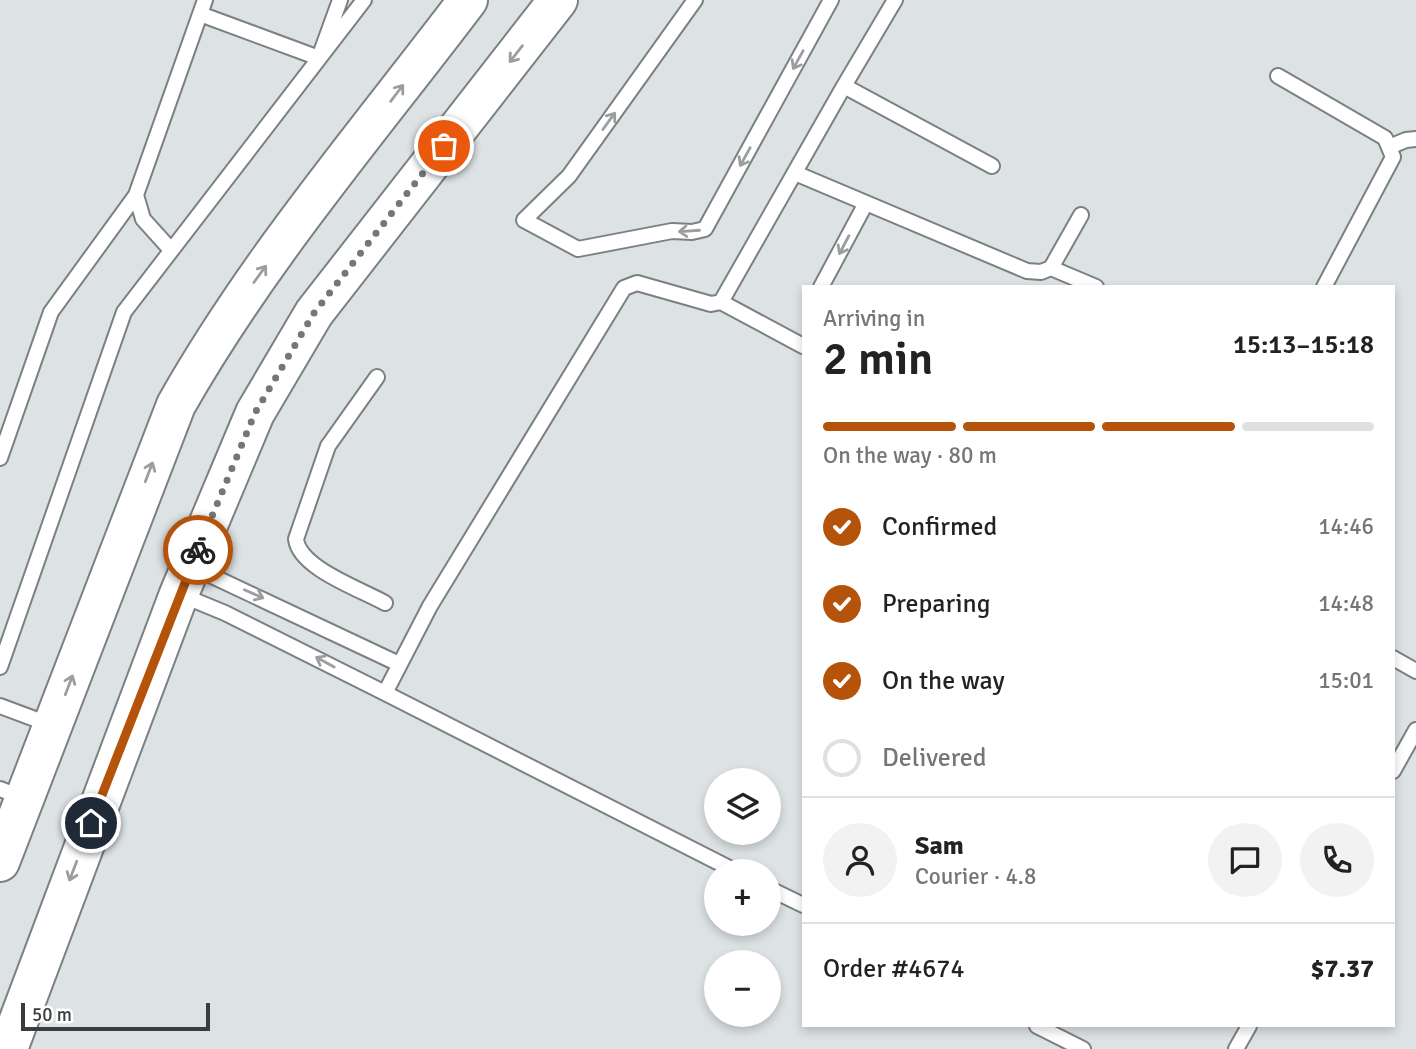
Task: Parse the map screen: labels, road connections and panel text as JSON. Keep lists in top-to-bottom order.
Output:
{
  "scale_bar": "50 m",
  "page": {
    "heading": ["2 min", "Arriving in", "15:13–15:18"],
    "panel": [
      "Sam",
      "Courier · 4.8",
      "Order #4674",
      "$7.37"
    ],
    "bar": "On the way · 80 m",
    "list": [
      ["Confirmed", "14:46"],
      ["Preparing", "14:48"],
      ["On the way", "15:01"],
      "Delivered"
    ],
    "map_buttons": ["+", "−"],
    "scale": "50 m"
  }
}
